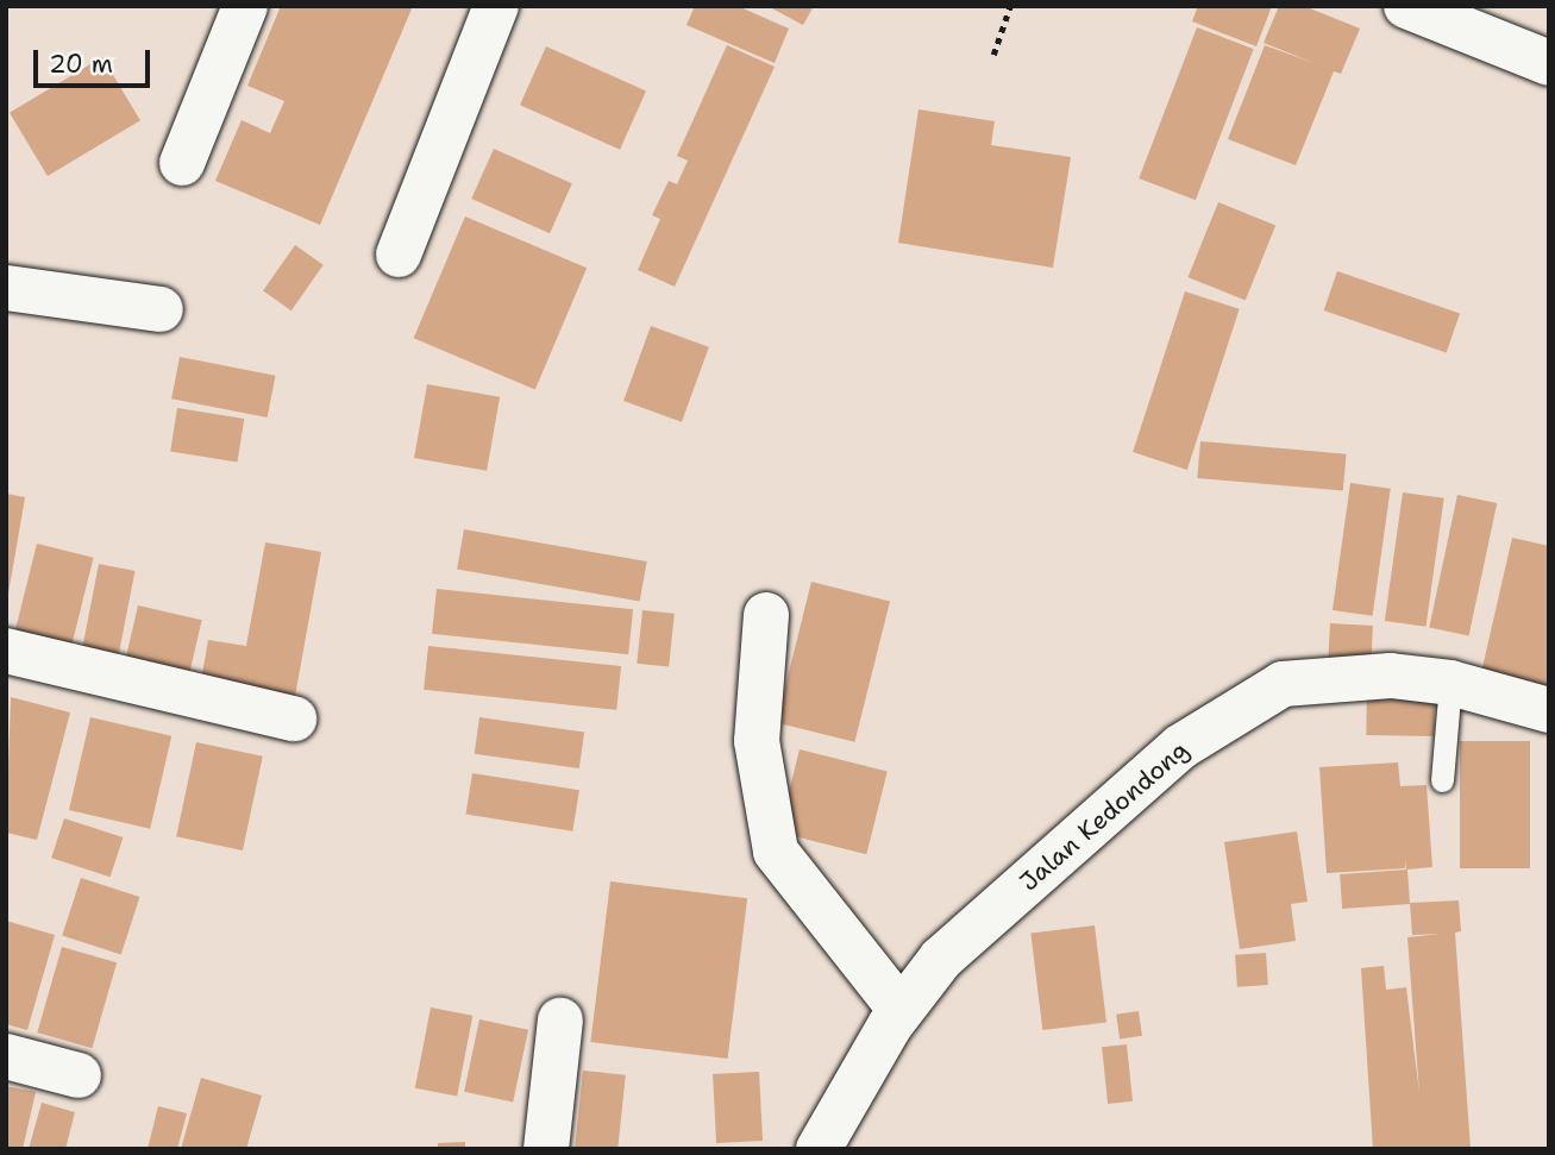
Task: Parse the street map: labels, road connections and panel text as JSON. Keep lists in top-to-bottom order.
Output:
{
  "streets": {
    "street": ["Jalan Kedondong"]
  },
  "scale_bar": "20 m"
}
